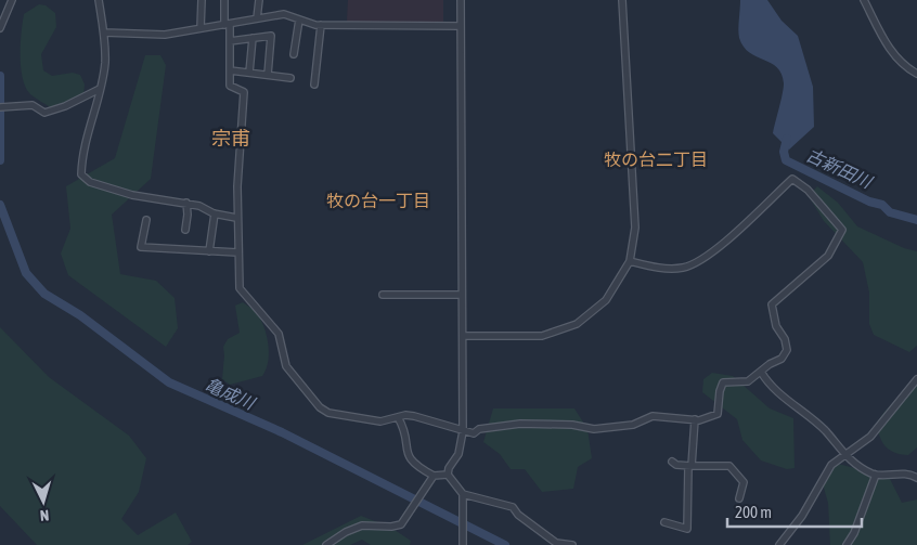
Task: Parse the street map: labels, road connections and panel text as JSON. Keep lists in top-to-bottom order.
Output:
{
  "districts": ["宗甫", "牧の台二丁目", "牧の台一丁目"],
  "water": ["古新田川", "亀成川"],
  "scale_bar": "200 m",
  "north": "bottom"
}
